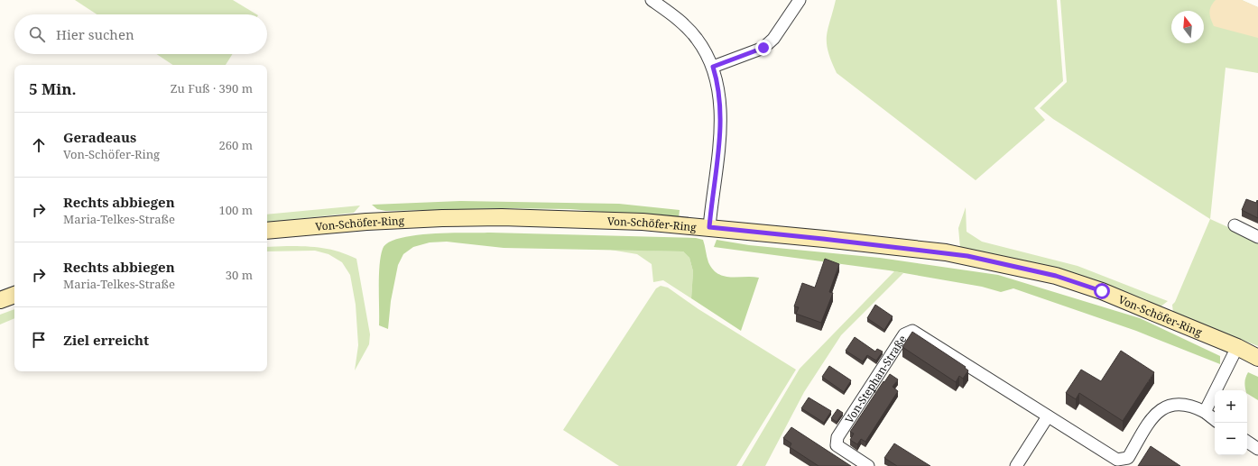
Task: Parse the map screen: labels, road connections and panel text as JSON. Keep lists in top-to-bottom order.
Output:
{
  "streets": {
    "main road": ["Von-Schöfer-Ring"],
    "street": ["Von-Stephan-Straße"]
  },
  "north": "top",
  "page": {
    "search": "Hier suchen",
    "heading": ["5 Min.", "Zu Fuß · 390 m"],
    "list": [
      ["Geradeaus", "Von-Schöfer-Ring", "260 m"],
      ["Rechts abbiegen", "Maria-Telkes-Straße", "100 m"],
      ["Rechts abbiegen", "Maria-Telkes-Straße", "30 m"],
      "Ziel erreicht"
    ],
    "map_buttons": ["+", "−"]
  }
}
